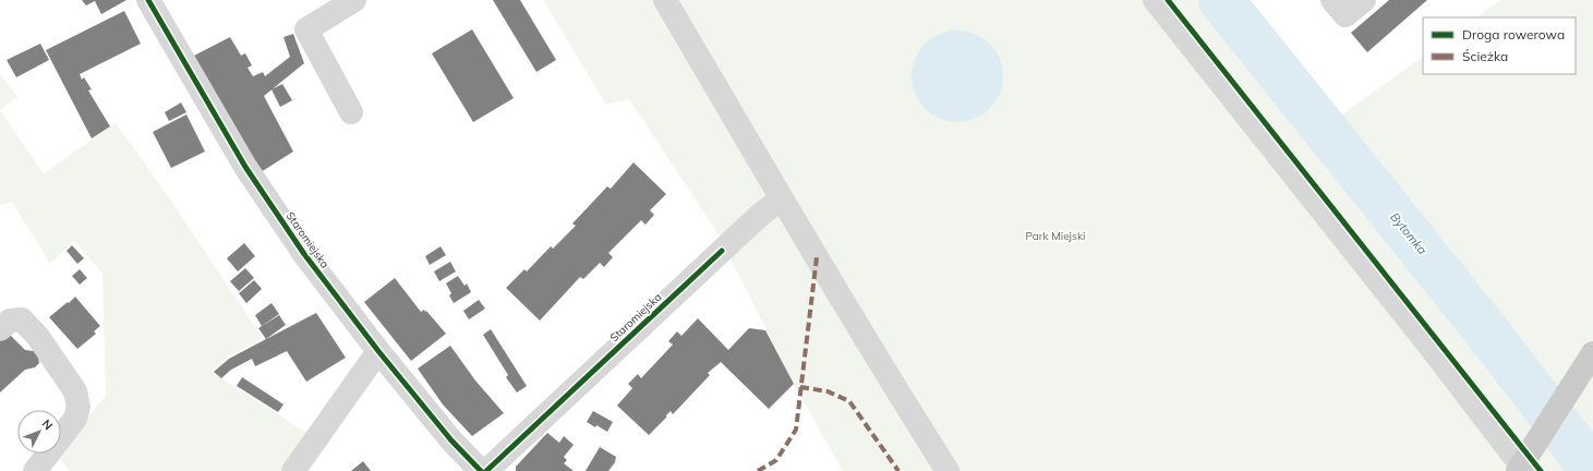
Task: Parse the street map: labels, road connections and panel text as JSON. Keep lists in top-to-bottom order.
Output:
{
  "streets": {
    "street": ["Staromiejska"]
  },
  "water": ["Bytomka"],
  "parks": ["Park Miejski"],
  "legend": ["Droga rowerowa", "Ścieżka"],
  "north": "top right"
}
